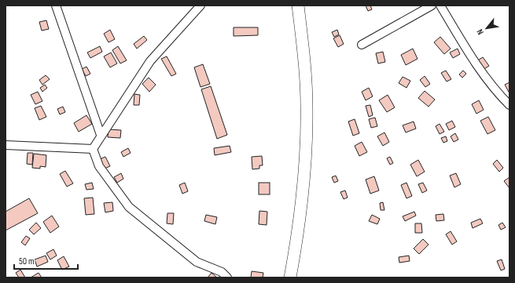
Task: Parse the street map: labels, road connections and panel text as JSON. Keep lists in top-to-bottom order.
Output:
{
  "scale_bar": "50 m",
  "north": "bottom left"
}
